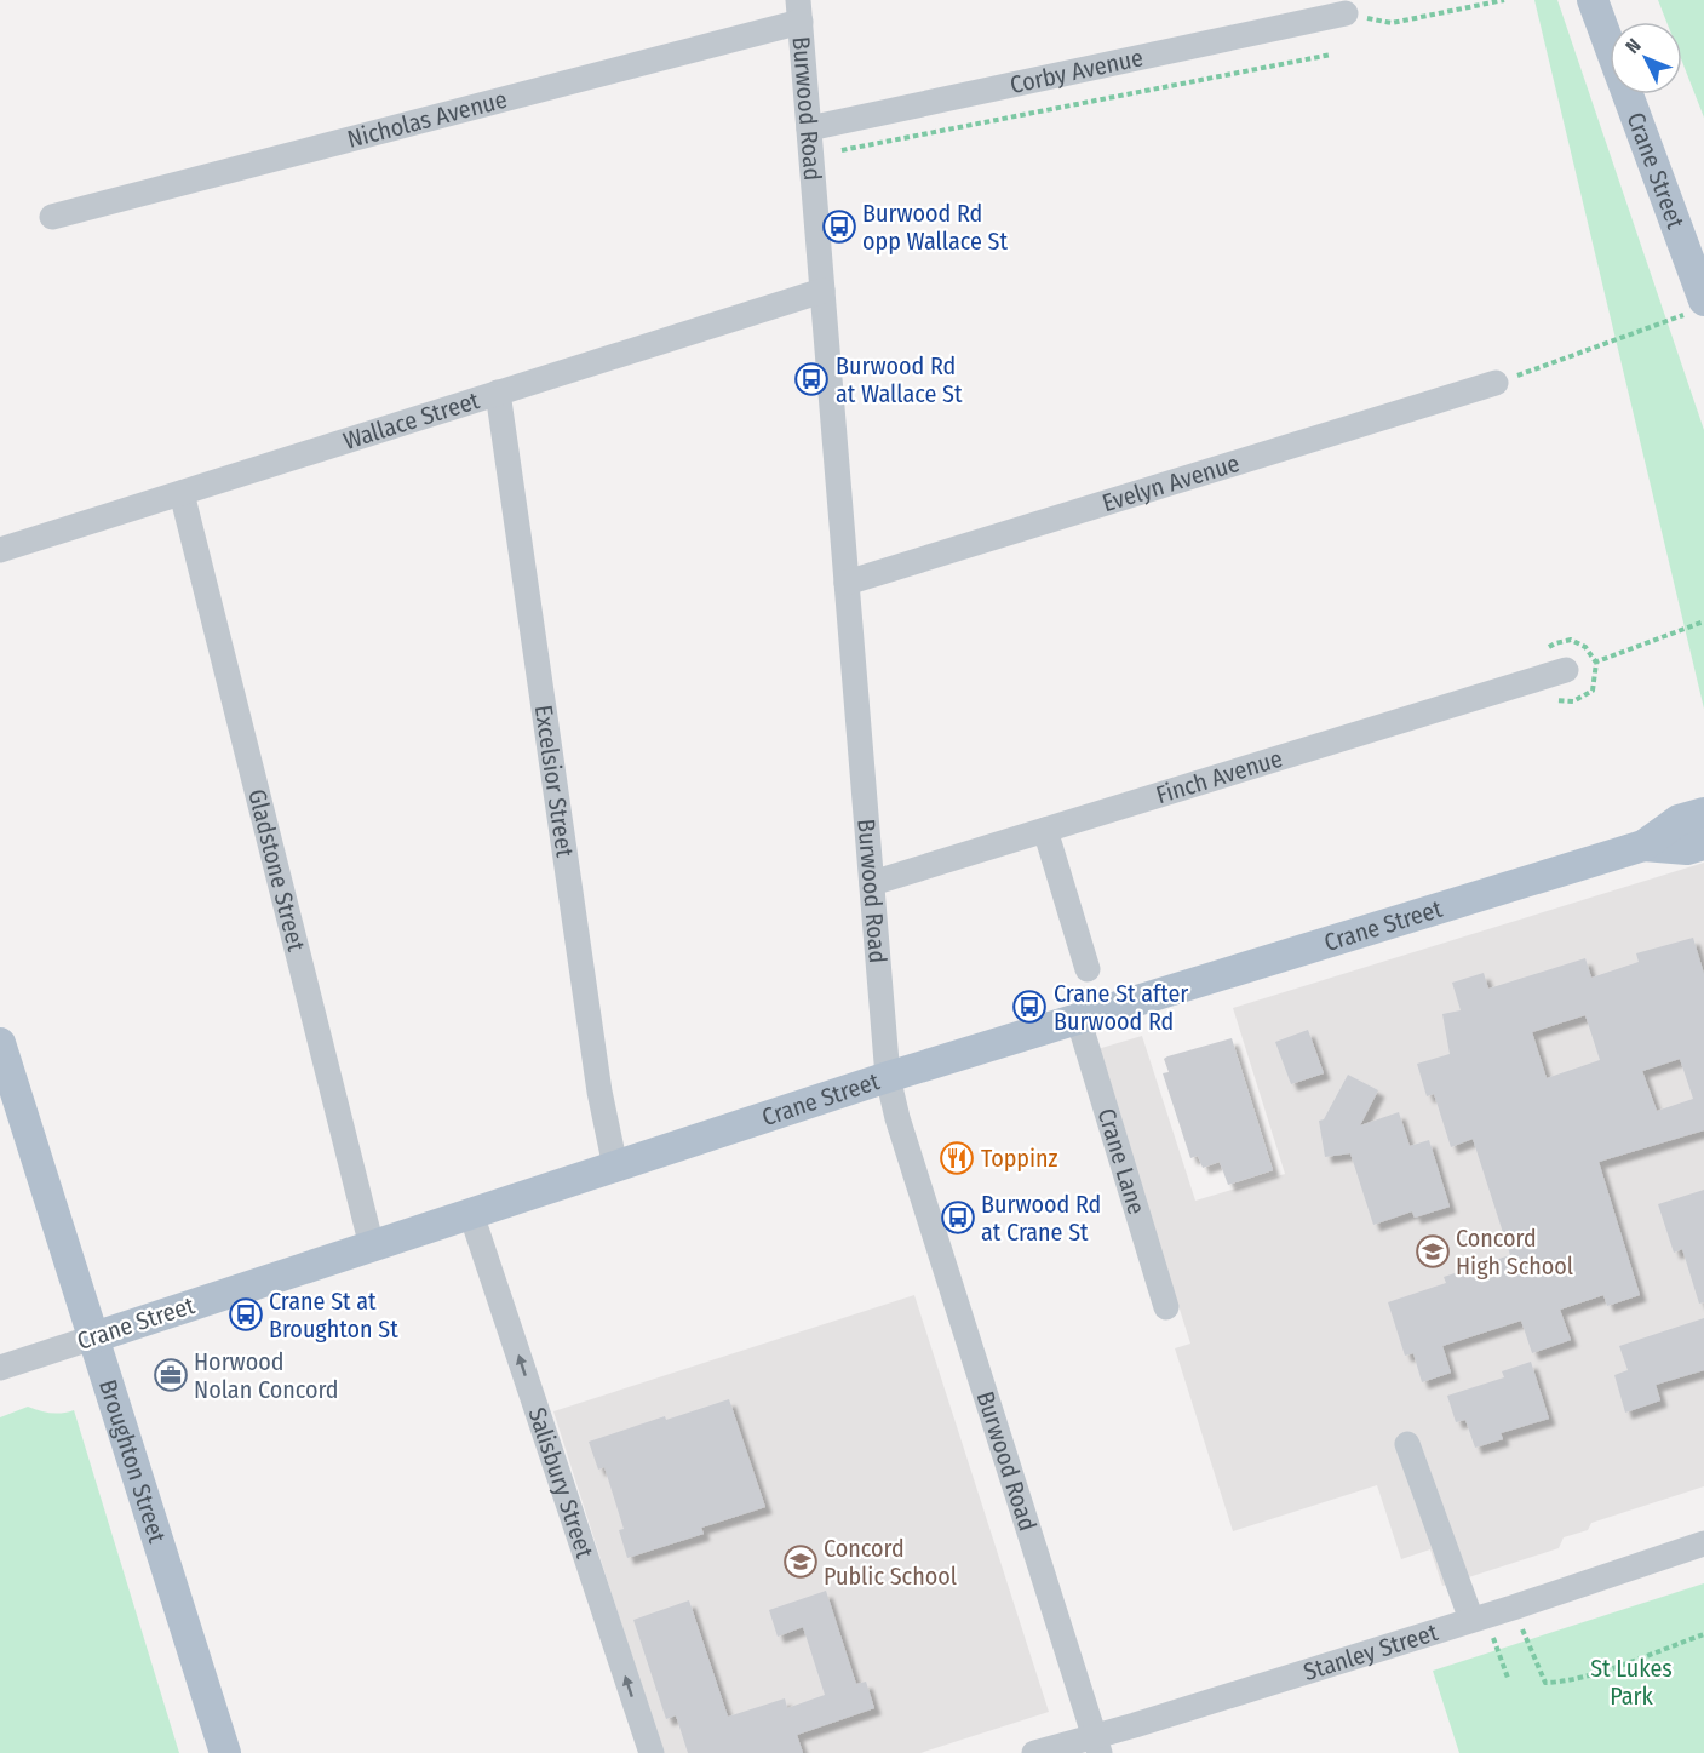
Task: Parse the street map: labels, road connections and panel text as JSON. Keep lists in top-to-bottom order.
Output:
{
  "streets": {
    "main road": ["Crane Street", "Broughton Street"],
    "street": [
      "Corby Avenue",
      "Burwood Road",
      "Nicholas Avenue",
      "Wallace Street",
      "Evelyn Avenue",
      "Finch Avenue",
      "Excelsior Street",
      "Gladstone Street",
      "Crane Lane",
      "Salisbury Street",
      "Stanley Street"
    ]
  },
  "crossings": [
    ["Corby Avenue", "Burwood Road"],
    ["Burwood Road", "Nicholas Avenue"],
    ["Burwood Road", "Crane Street"],
    ["Burwood Road", "Wallace Street"],
    ["Burwood Road", "Evelyn Avenue"],
    ["Burwood Road", "Finch Avenue"],
    ["Burwood Road", "Stanley Street"],
    ["Crane Street", "Excelsior Street"],
    ["Crane Street", "Gladstone Street"],
    ["Crane Street", "Crane Lane"],
    ["Crane Street", "Broughton Street"],
    ["Crane Street", "Salisbury Street"],
    ["Wallace Street", "Excelsior Street"],
    ["Wallace Street", "Gladstone Street"]
  ],
  "one_way": ["Salisbury Street"],
  "parks": ["St Lukes Park"],
  "places": {
    "bus stop": [
      "Burwood Rd opp Wallace St",
      "Burwood Rd at Wallace St",
      "Crane St after Burwood Rd",
      "Burwood Rd at Crane St",
      "Crane St at Broughton St"
    ],
    "restaurant": ["Toppinz"],
    "school or university": ["Concord High School", "Concord Public School"],
    "office": ["Horwood Nolan Concord"]
  },
  "north": "top left"
}
